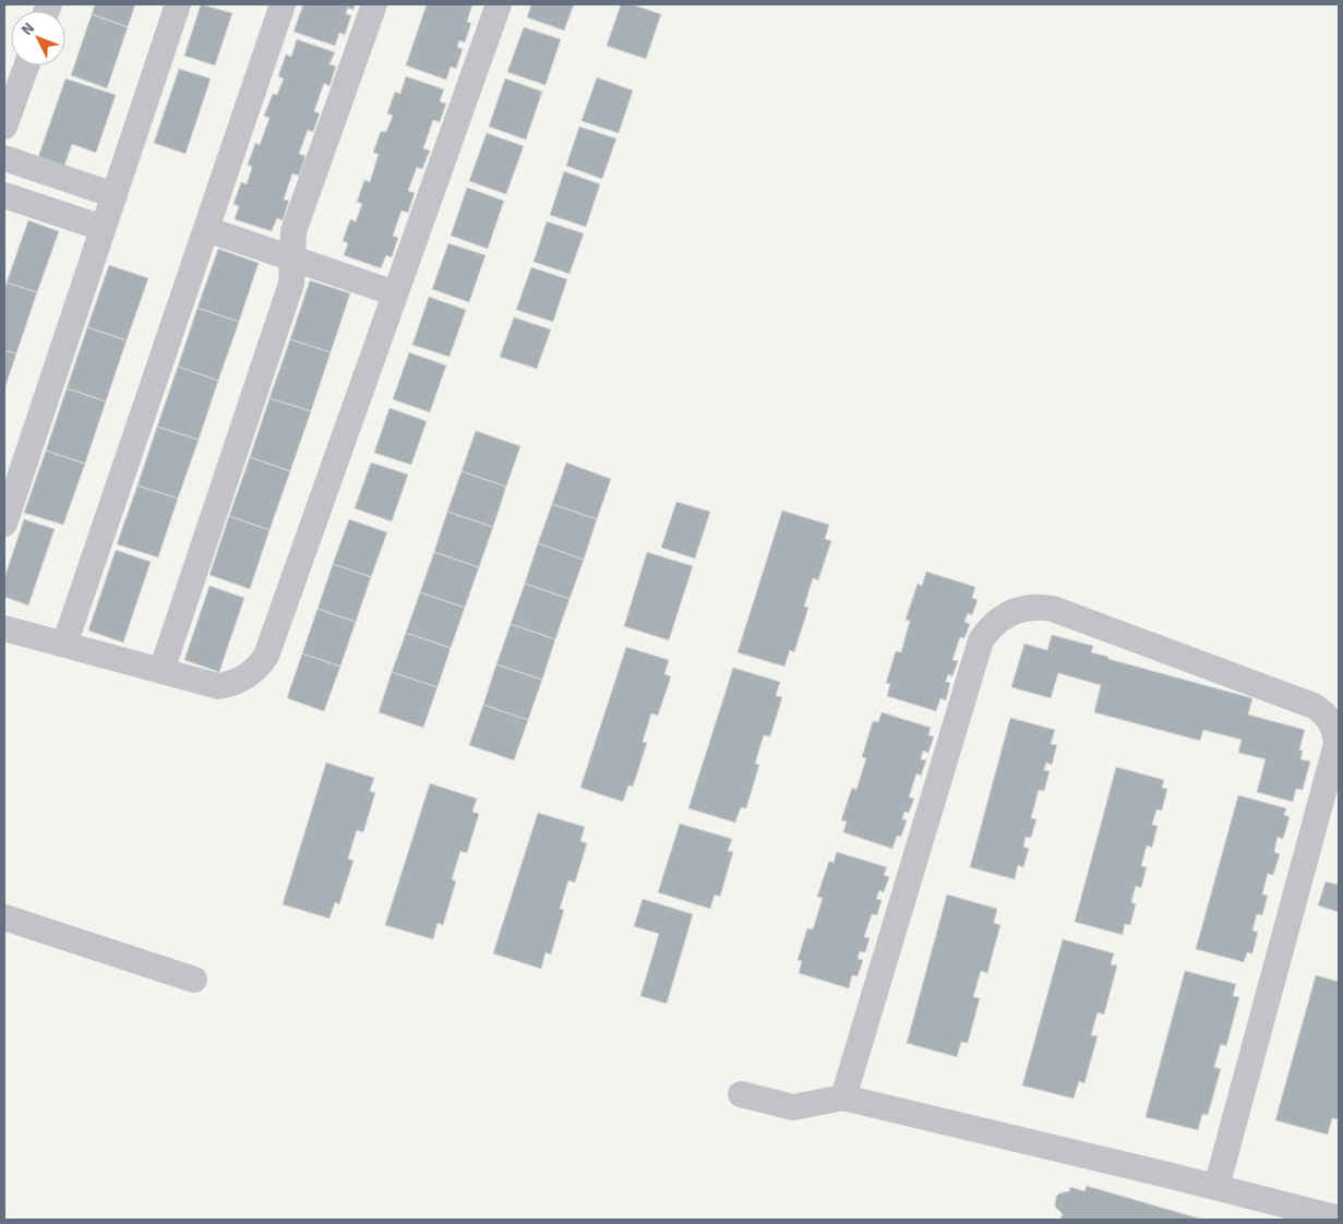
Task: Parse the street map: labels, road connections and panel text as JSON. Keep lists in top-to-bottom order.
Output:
{
  "north": "top left"
}
